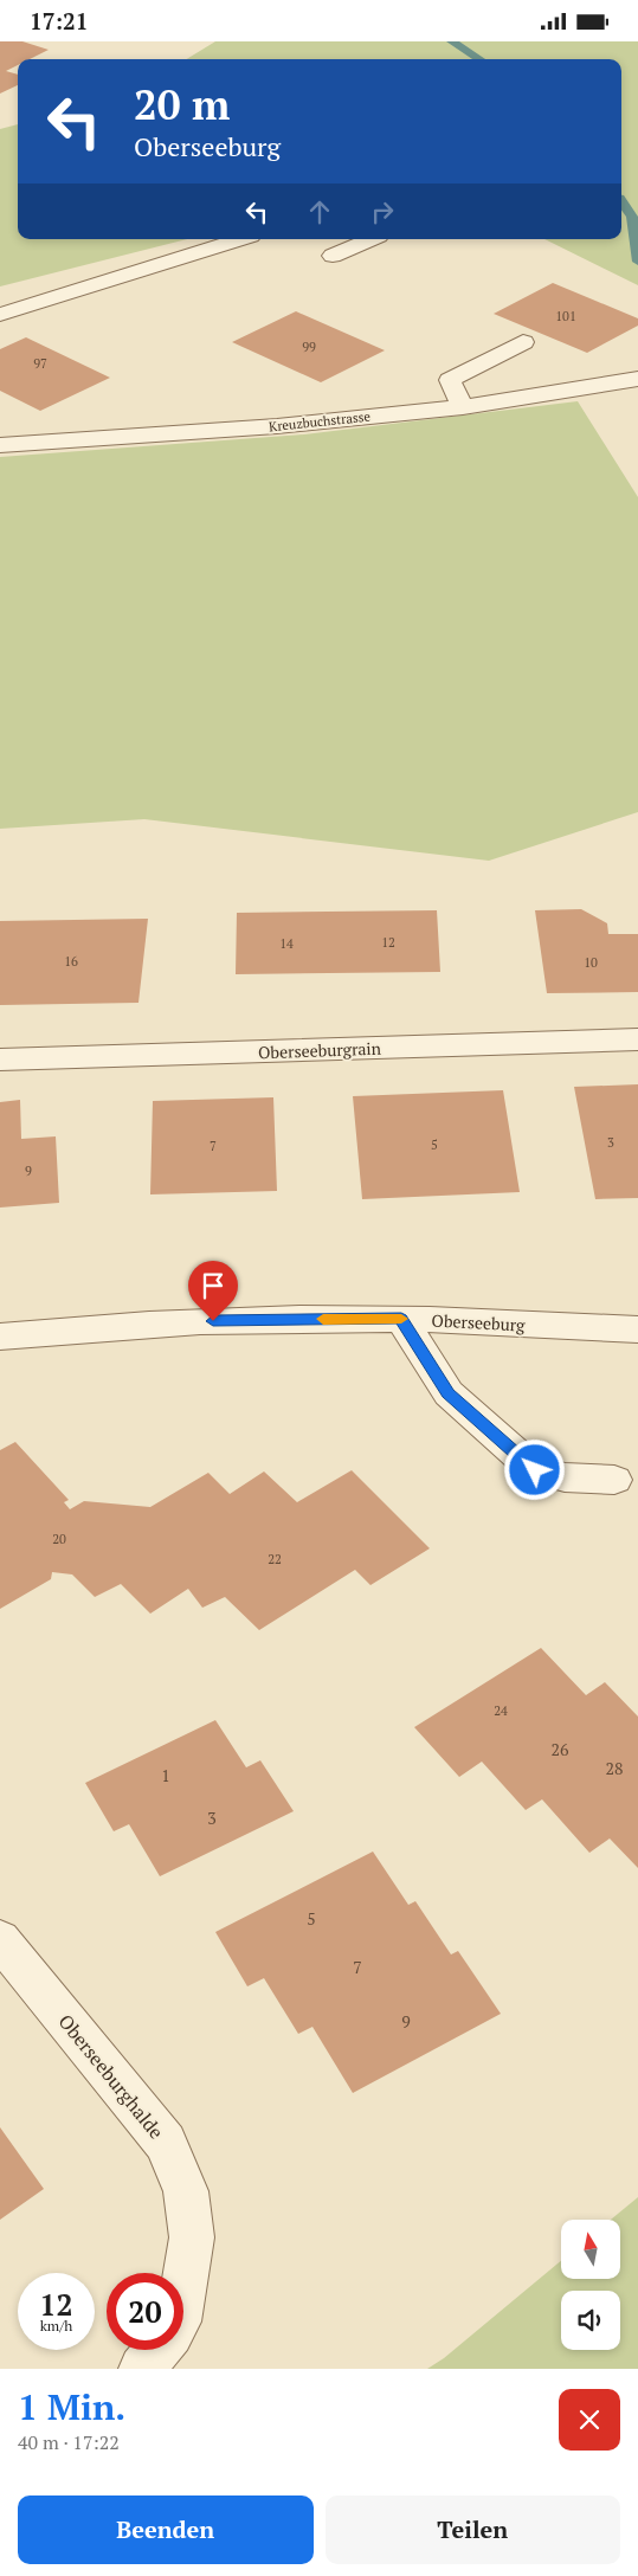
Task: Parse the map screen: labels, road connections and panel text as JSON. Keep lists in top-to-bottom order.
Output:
{
  "streets": {
    "street": [
      "Kreuzbuchstrasse",
      "Oberseeburgrain",
      "Oberseeburg",
      "Oberseeburghalde"
    ]
  },
  "house_numbers": [
    "101",
    "99",
    "97",
    "12",
    "14",
    "16",
    "10",
    "3",
    "5",
    "7",
    "9",
    "20",
    "22",
    "24",
    "26",
    "28",
    "1",
    "3",
    "5",
    "7",
    "9"
  ],
  "north": "top",
  "page": {
    "status": "17:21",
    "turn": ["20 m", "Oberseeburg"],
    "speed": "12 km/h",
    "limit": "20",
    "heading": ["1 Min.", "40 m · 17:22"],
    "buttons": ["Beenden", "Teilen"]
  }
}
